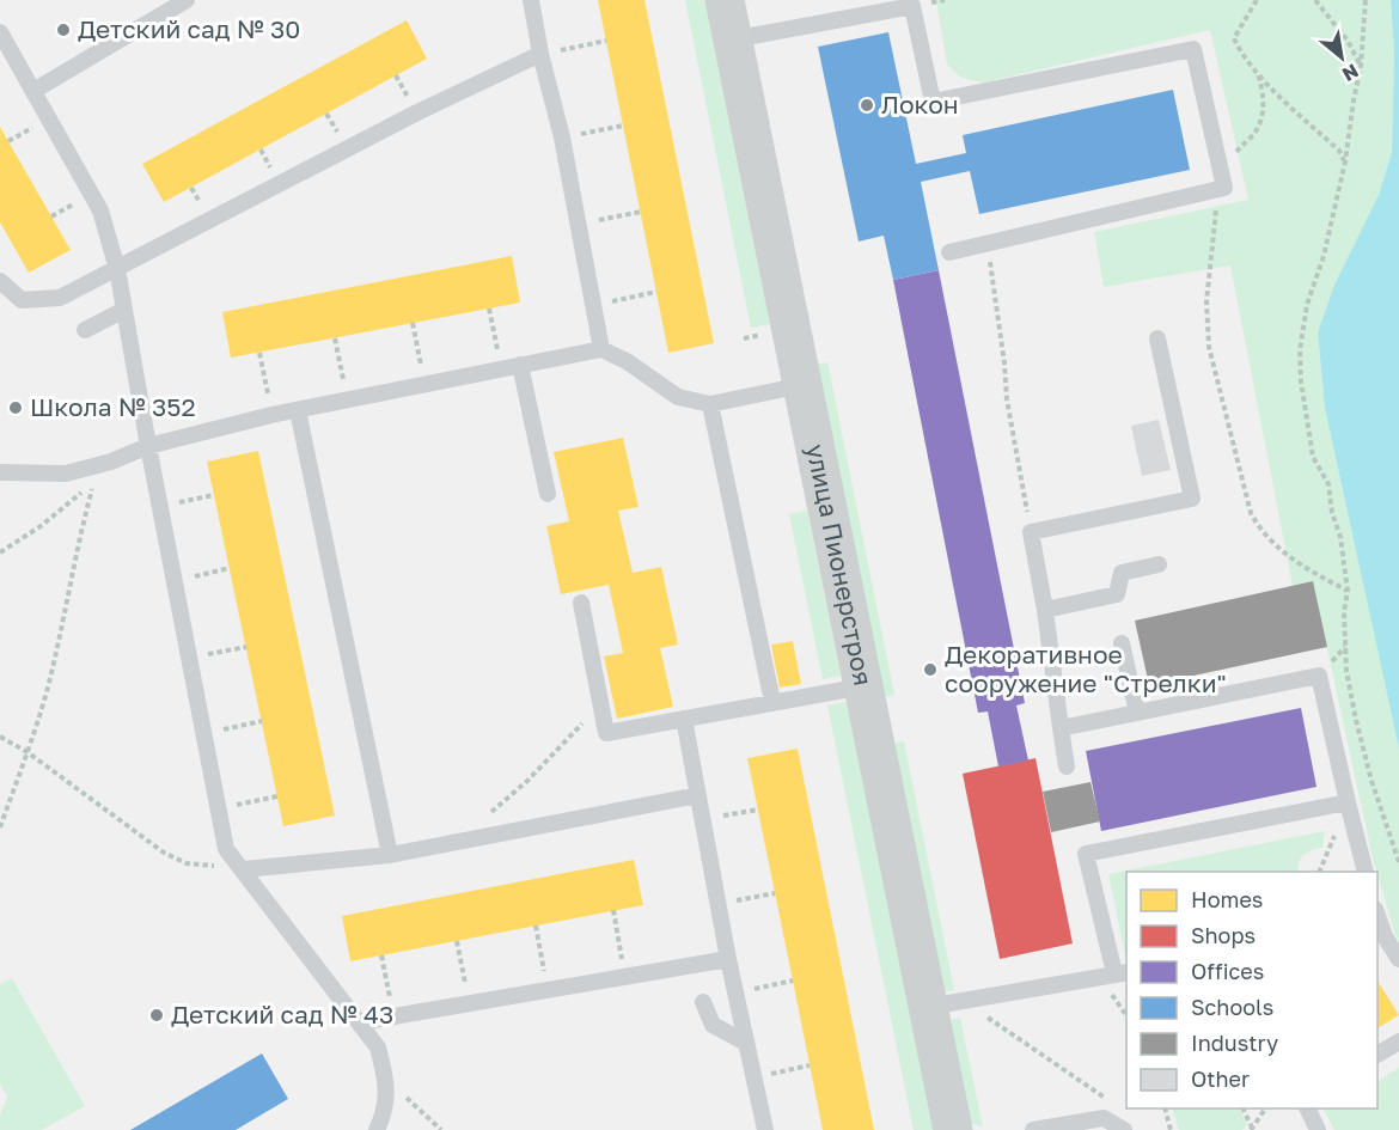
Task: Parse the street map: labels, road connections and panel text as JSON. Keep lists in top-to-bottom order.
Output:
{
  "streets": {
    "street": ["улица Пионерстроя"]
  },
  "places": [
    "Детский сад № 30",
    "Локон",
    "Школа № 352",
    "Декоративное сооружение \"Стрелки\"",
    "Детский сад № 43"
  ],
  "legend": [
    "Homes",
    "Shops",
    "Offices",
    "Schools",
    "Industry",
    "Other"
  ],
  "north": "bottom right"
}
